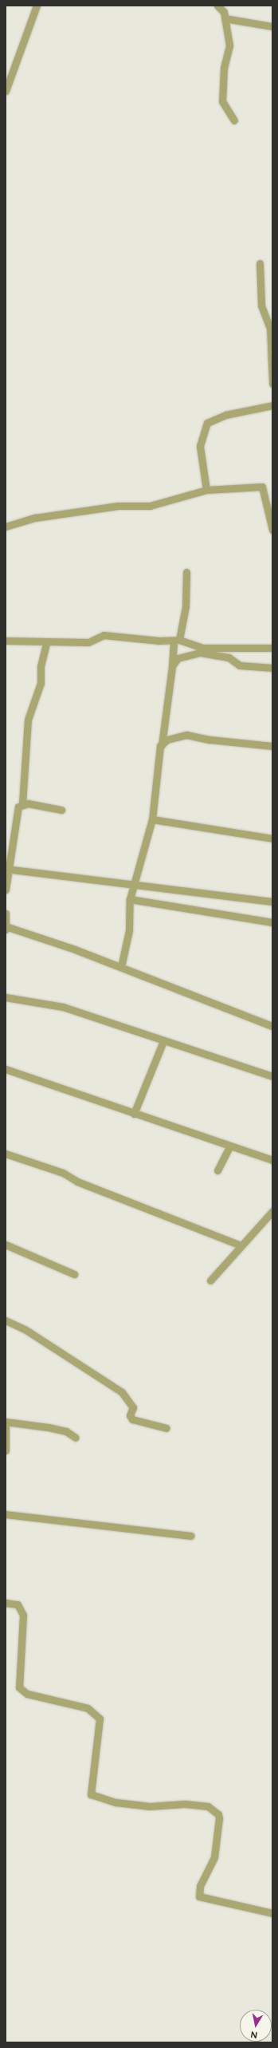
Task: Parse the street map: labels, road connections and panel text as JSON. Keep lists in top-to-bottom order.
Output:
{
  "north": "bottom"
}
